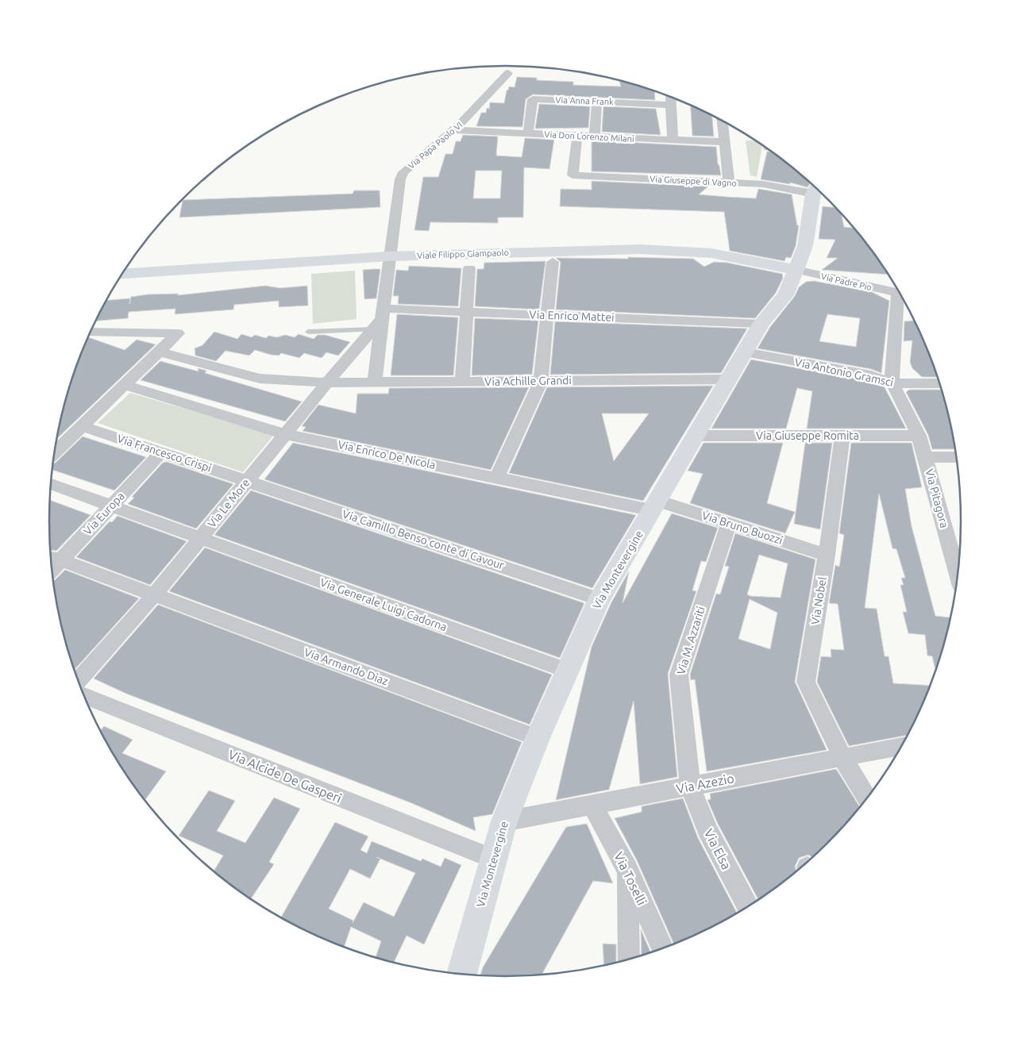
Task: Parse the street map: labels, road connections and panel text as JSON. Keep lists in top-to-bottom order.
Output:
{
  "streets": {
    "street": [
      "Via Anna Frank",
      "Via Don Lorenzo Milani",
      "Via Papa Paolo VI",
      "Via Giuseppe di Vagno",
      "Viale Filippo Giampaolo",
      "Via Padre Pio",
      "Via Enrico Mattei",
      "Via Antonio Gramsci",
      "Via Achille Grandi",
      "Via Giuseppe Romita",
      "Via Francesco Crispi",
      "Via Enrico De Nicola",
      "Via Pitagora",
      "Via Le More",
      "Via Europa",
      "Via Bruno Buozzi",
      "Via Camillo Benso conte di Cavour",
      "Via Montevergine",
      "Via Nobel",
      "Via Generale Luigi Cadorna",
      "Via M. Azzariti",
      "Via Armando Diaz",
      "Via Alcide De Gasperi",
      "Via Azezio",
      "Via Elsa",
      "Via Toselli"
    ]
  },
  "crossings": [
    ["Via Anna Frank", "Via Don Lorenzo Milani"],
    ["Via Don Lorenzo Milani", "Via Papa Paolo VI"],
    ["Via Don Lorenzo Milani", "Via Giuseppe di Vagno"],
    ["Via Papa Paolo VI", "Viale Filippo Giampaolo"],
    ["Via Giuseppe di Vagno", "Via Montevergine"],
    ["Viale Filippo Giampaolo", "Via Padre Pio"],
    ["Viale Filippo Giampaolo", "Via Montevergine"],
    ["Via Padre Pio", "Via Pitagora"],
    ["Via Padre Pio", "Via Montevergine"],
    ["Via Enrico Mattei", "Via Le More"],
    ["Via Enrico Mattei", "Via Montevergine"],
    ["Via Antonio Gramsci", "Via Pitagora"],
    ["Via Antonio Gramsci", "Via Montevergine"],
    ["Via Achille Grandi", "Via Le More"],
    ["Via Achille Grandi", "Via Montevergine"],
    ["Via Giuseppe Romita", "Via Pitagora"],
    ["Via Giuseppe Romita", "Via Montevergine"],
    ["Via Giuseppe Romita", "Via Nobel"],
    ["Via Francesco Crispi", "Via Le More"],
    ["Via Francesco Crispi", "Via Europa"],
    ["Via Francesco Crispi", "Via Camillo Benso conte di Cavour"],
    ["Via Enrico De Nicola", "Via Le More"],
    ["Via Enrico De Nicola", "Via Bruno Buozzi"],
    ["Via Enrico De Nicola", "Via Montevergine"],
    ["Via Le More", "Via Camillo Benso conte di Cavour"],
    ["Via Le More", "Via Generale Luigi Cadorna"],
    ["Via Le More", "Via Armando Diaz"],
    ["Via Europa", "Via Generale Luigi Cadorna"],
    ["Via Europa", "Via Armando Diaz"],
    ["Via Bruno Buozzi", "Via Montevergine"],
    ["Via Bruno Buozzi", "Via Nobel"],
    ["Via Bruno Buozzi", "Via M. Azzariti"],
    ["Via Camillo Benso conte di Cavour", "Via Montevergine"],
    ["Via Montevergine", "Via Generale Luigi Cadorna"],
    ["Via Montevergine", "Via Armando Diaz"],
    ["Via Montevergine", "Via Alcide De Gasperi"],
    ["Via Montevergine", "Via Azezio"],
    ["Via Nobel", "Via Azezio"],
    ["Via M. Azzariti", "Via Azezio"],
    ["Via M. Azzariti", "Via Elsa"],
    ["Via Azezio", "Via Elsa"],
    ["Via Azezio", "Via Toselli"]
  ]
}
